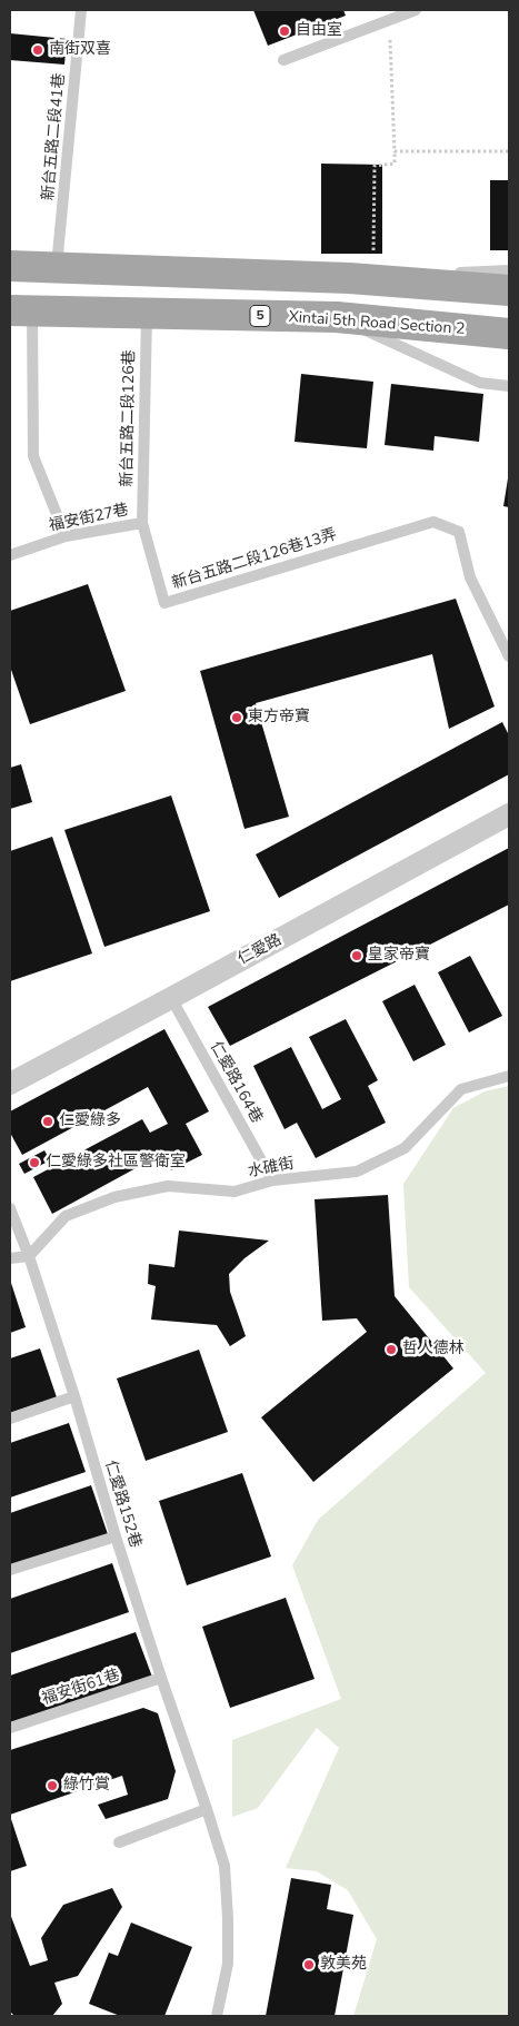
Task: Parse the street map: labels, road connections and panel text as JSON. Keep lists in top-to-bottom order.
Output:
{
  "streets": {
    "main road": ["5", "Xintai 5th Road Section 2"],
    "street": ["仁愛路"],
    "lane": [
      "新台五路二段41巷",
      "新台五路二段126巷",
      "福安街27巷",
      "新台五路二段126巷13弄",
      "仁愛路164巷",
      "水碓街",
      "仁愛路152巷",
      "福安街61巷"
    ]
  },
  "crossings": [
    ["Xintai 5th Road Section 2", "新台五路二段126巷"],
    ["新台五路二段126巷", "福安街27巷"],
    ["新台五路二段126巷", "新台五路二段126巷13弄"],
    ["福安街27巷", "新台五路二段126巷13弄"],
    ["仁愛路", "仁愛路164巷"],
    ["仁愛路164巷", "水碓街"],
    ["水碓街", "仁愛路152巷"],
    ["仁愛路152巷", "福安街61巷"]
  ],
  "places": [
    "自由室",
    "南街双喜",
    "東方帝寶",
    "皇家帝寶",
    "仁愛綠多",
    "仁愛綠多社區警衛室",
    "哲人德林",
    "綠竹賞",
    "敦美苑"
  ]
}
